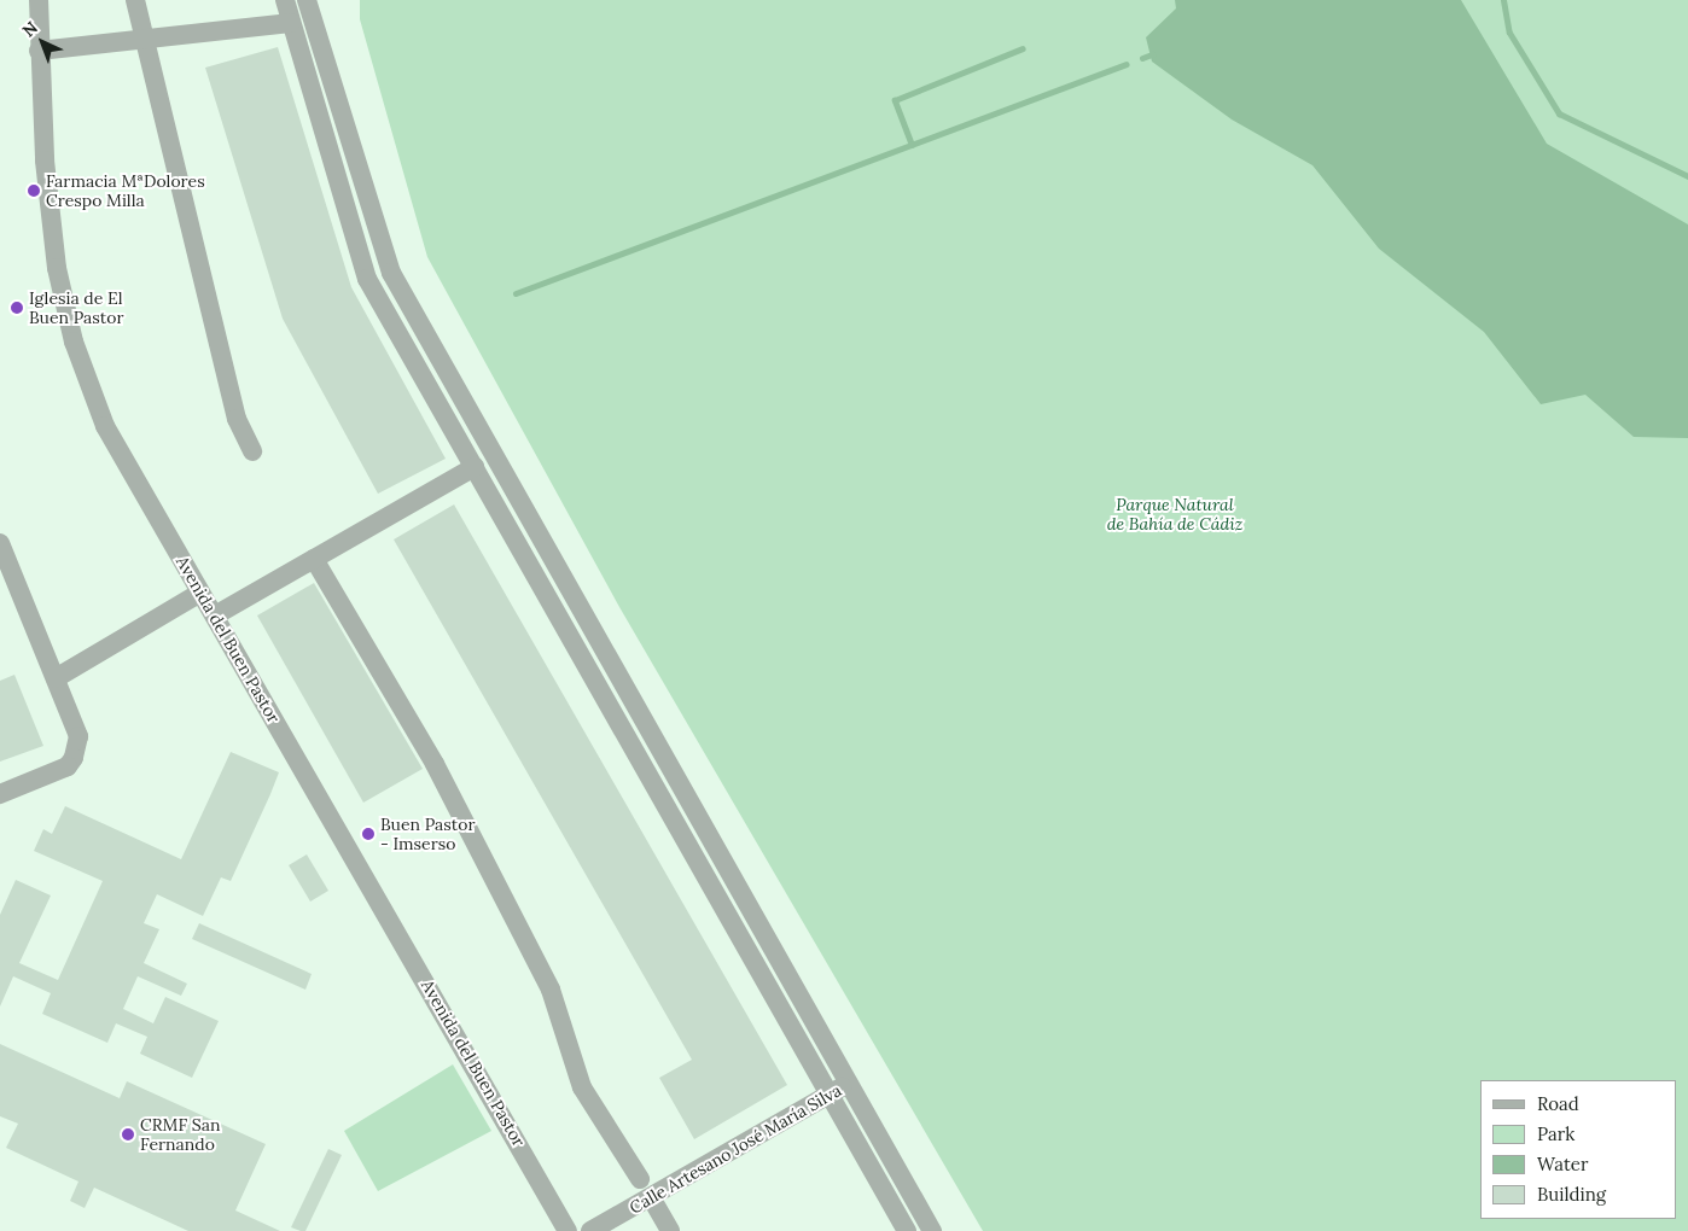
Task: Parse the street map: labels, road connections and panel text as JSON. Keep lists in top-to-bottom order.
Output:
{
  "streets": {
    "street": ["Avenida del Buen Pastor", "Calle Artesano José María Silva"]
  },
  "parks": ["Parque Natural de Bahía de Cádiz"],
  "places": [
    "Farmacia MªDolores Crespo Milla",
    "Iglesia de El Buen Pastor",
    "Buen Pastor - Imserso",
    "CRMF San Fernando"
  ],
  "legend": [
    "Road",
    "Park",
    "Water",
    "Building"
  ],
  "north": "top left"
}
